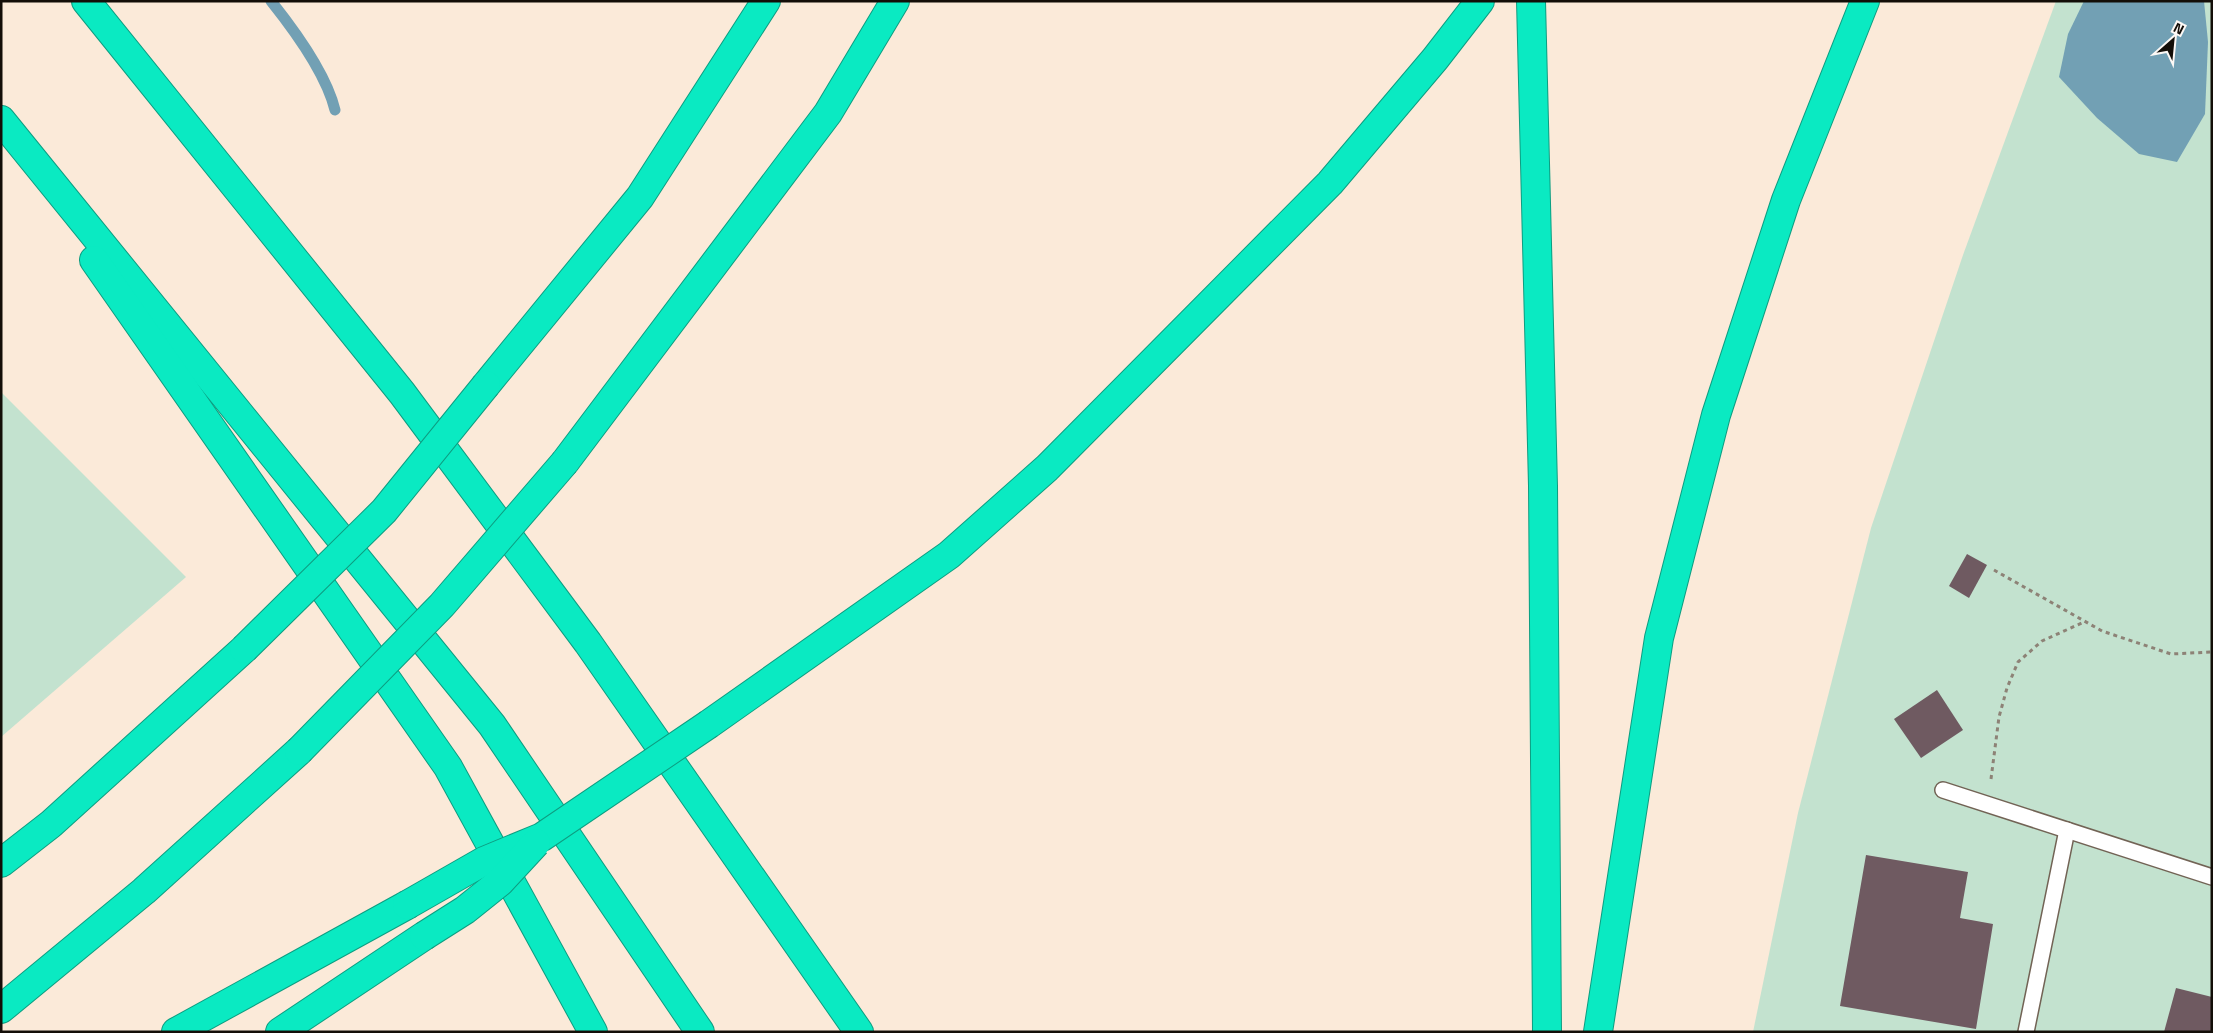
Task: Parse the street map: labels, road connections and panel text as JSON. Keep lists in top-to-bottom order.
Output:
{
  "north": "top right"
}
